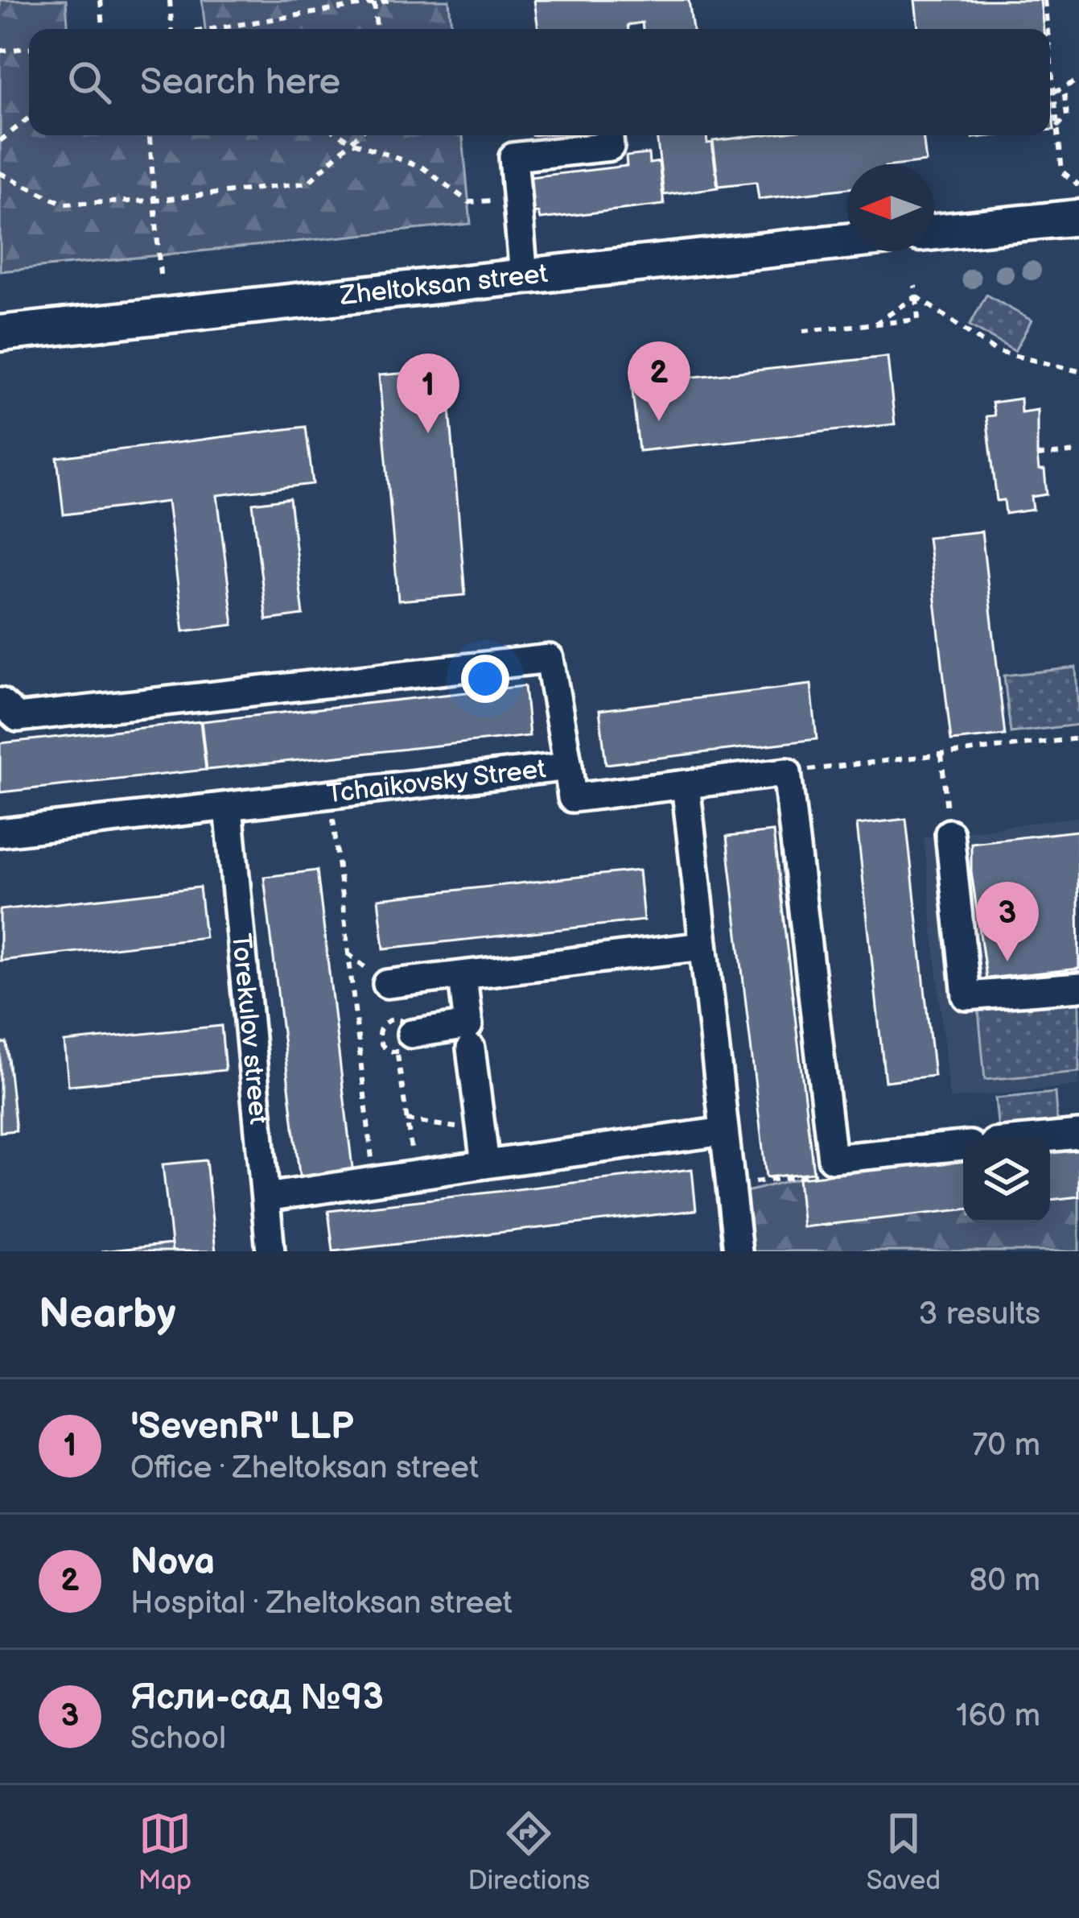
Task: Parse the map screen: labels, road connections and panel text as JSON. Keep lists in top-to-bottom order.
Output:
{
  "streets": {
    "main road": ["Zheltoksan street"],
    "street": ["Tchaikovsky Street", "Torekulov street"]
  },
  "crossings": [
    ["Tchaikovsky Street", "Torekulov street"]
  ],
  "north": "left",
  "page": {
    "search": "Search here",
    "pins": ["2", "1", "3"],
    "heading": ["Nearby", "3 results"],
    "list": [
      {
        "mark": "1",
        "name": "'SevenR\" LLP",
        "note": "Office · Zheltoksan street",
        "value": "70 m"
      },
      {
        "mark": "2",
        "name": "Nova",
        "note": "Hospital · Zheltoksan street",
        "value": "80 m"
      },
      {
        "mark": "3",
        "name": "Ясли-сад №93",
        "note": "School",
        "value": "160 m"
      }
    ],
    "nav": ["Map", "Directions", "Saved"]
  }
}
